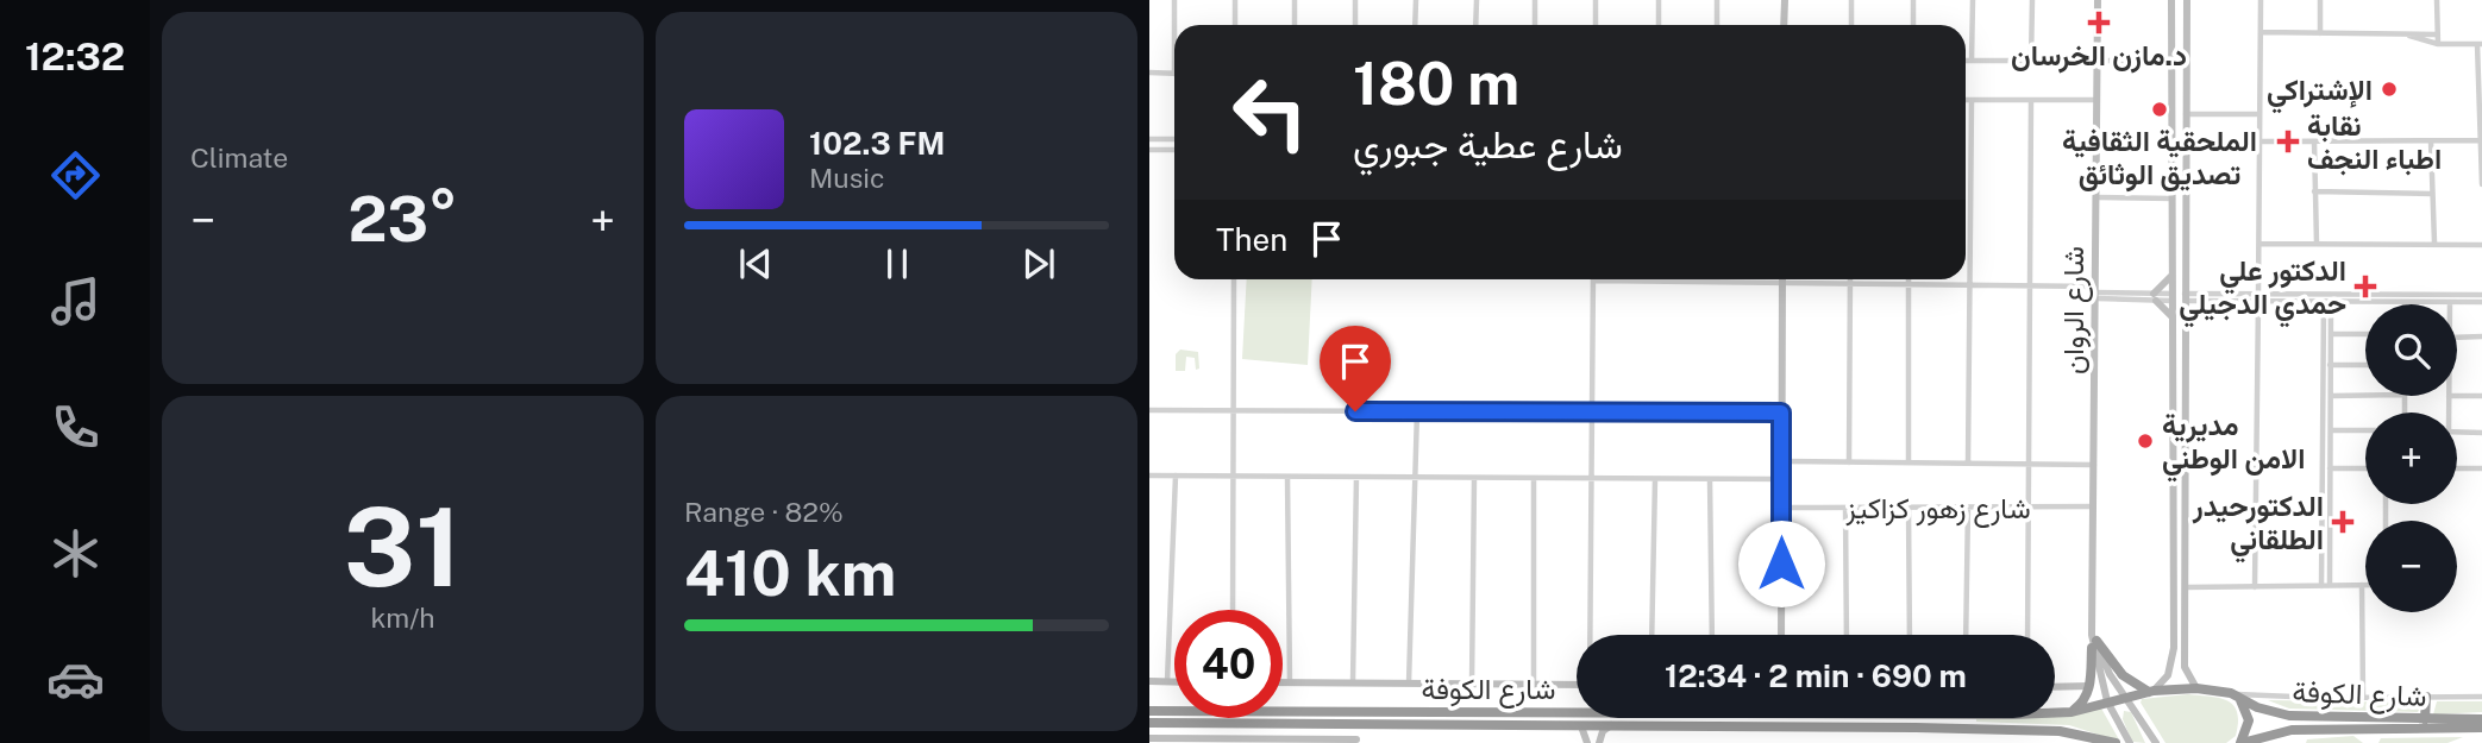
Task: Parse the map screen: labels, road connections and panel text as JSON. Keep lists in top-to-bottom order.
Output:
{
  "streets": {
    "highway": ["شارع الكوفة"],
    "main road": ["شارع الروان"],
    "street": ["شارع زهور كزاكيز"]
  },
  "crossings": [
    ["شارع الروان", "شارع زهور كزاكيز"],
    ["شارع الروان", "شارع الكوفة"]
  ],
  "places": {
    "health": [
      "د.مازن الخرسان",
      "نقابة اطباء النجف",
      "الدكتور علي حمدي الدجيلي",
      "الدكتورحيدر الطلقاني"
    ],
    "other": ["الإشتراكي", "الملحقية الثقافية تصديق الوثائق", "مديرية الامن الوطني"]
  },
  "page": {
    "tabs": "12:32",
    "tile": [
      "Climate",
      ["31", "km/h"],
      ["Range · 82%", "410 km"]
    ],
    "turn": ["180 m", "شارع عطية جبوري"],
    "song": ["102.3 FM", "Music"],
    "heat": ["−", "23°", "+"],
    "then": "Then",
    "map_buttons": ["+", "−"],
    "limit": "40",
    "trip": "12:34 · 2 min · 690 m"
  }
}
